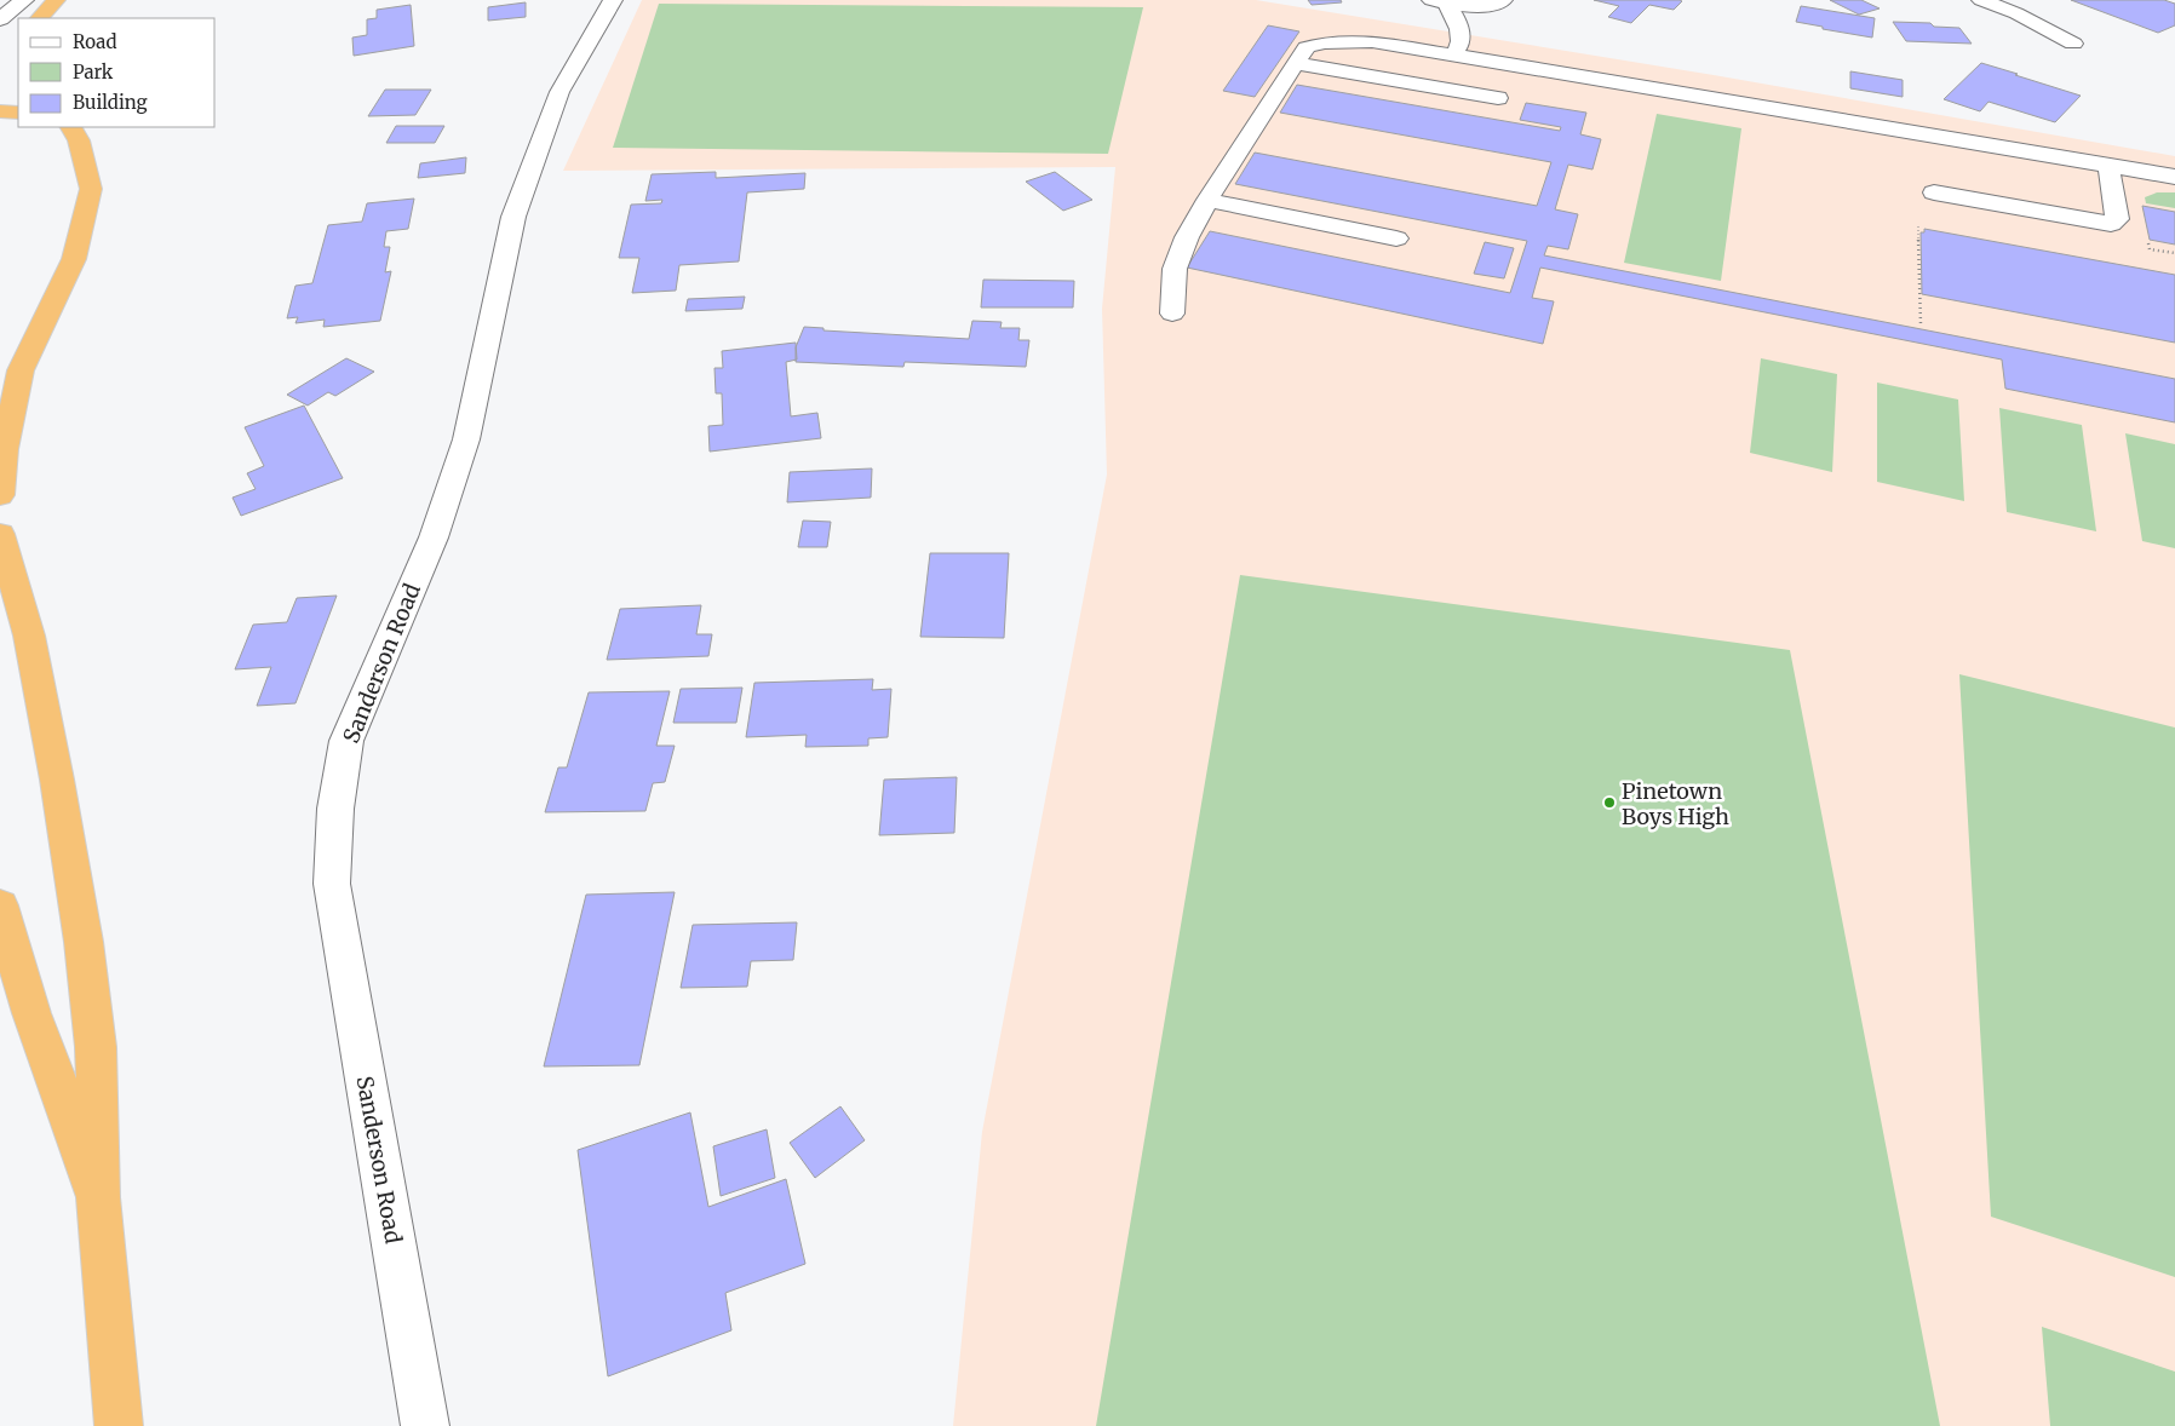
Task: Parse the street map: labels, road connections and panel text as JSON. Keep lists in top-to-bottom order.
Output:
{
  "streets": {
    "street": ["Sanderson Road"]
  },
  "places": ["Pinetown Boys High"],
  "legend": ["Road", "Park", "Building"]
}
